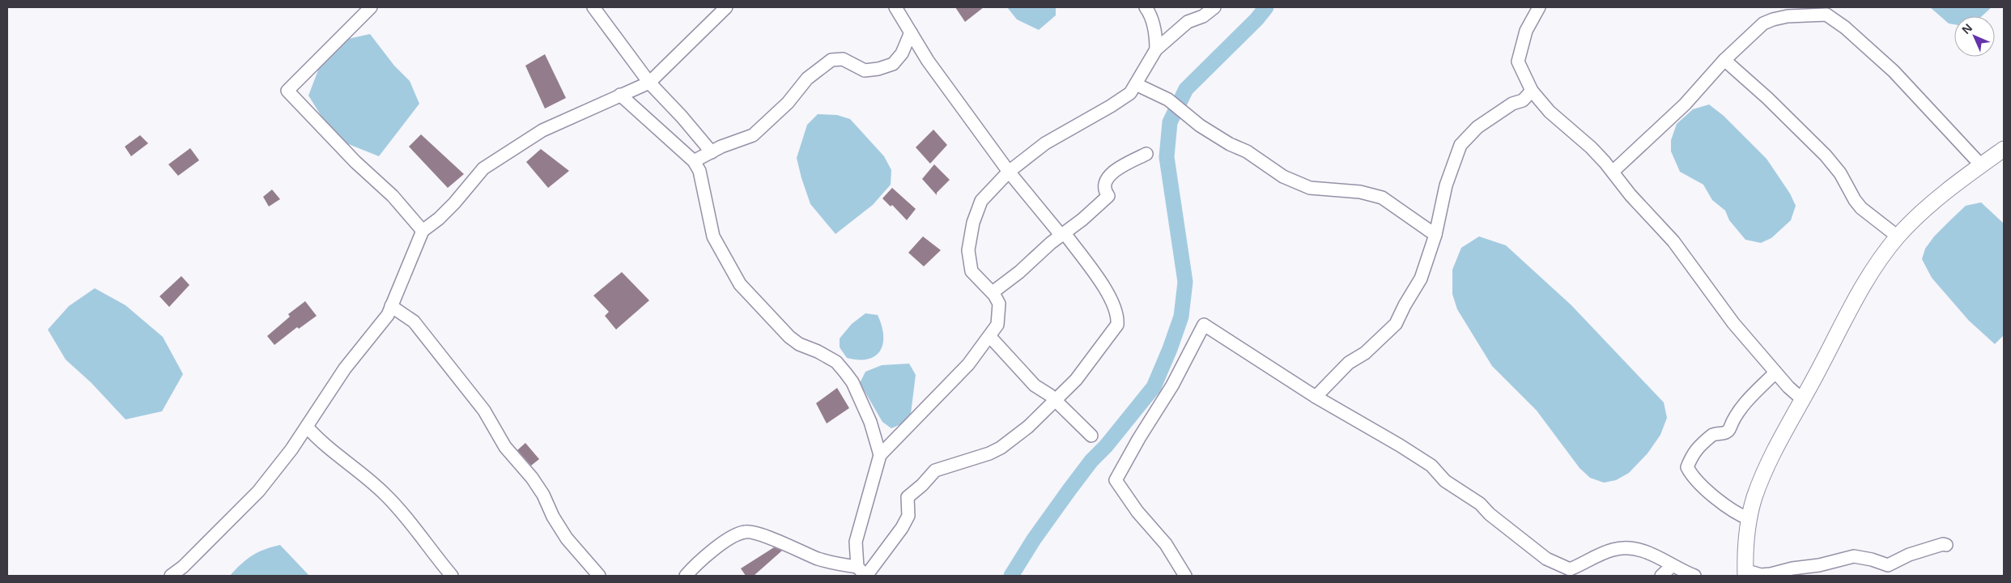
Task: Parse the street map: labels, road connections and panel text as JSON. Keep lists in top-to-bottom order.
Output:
{
  "north": "top left"
}
